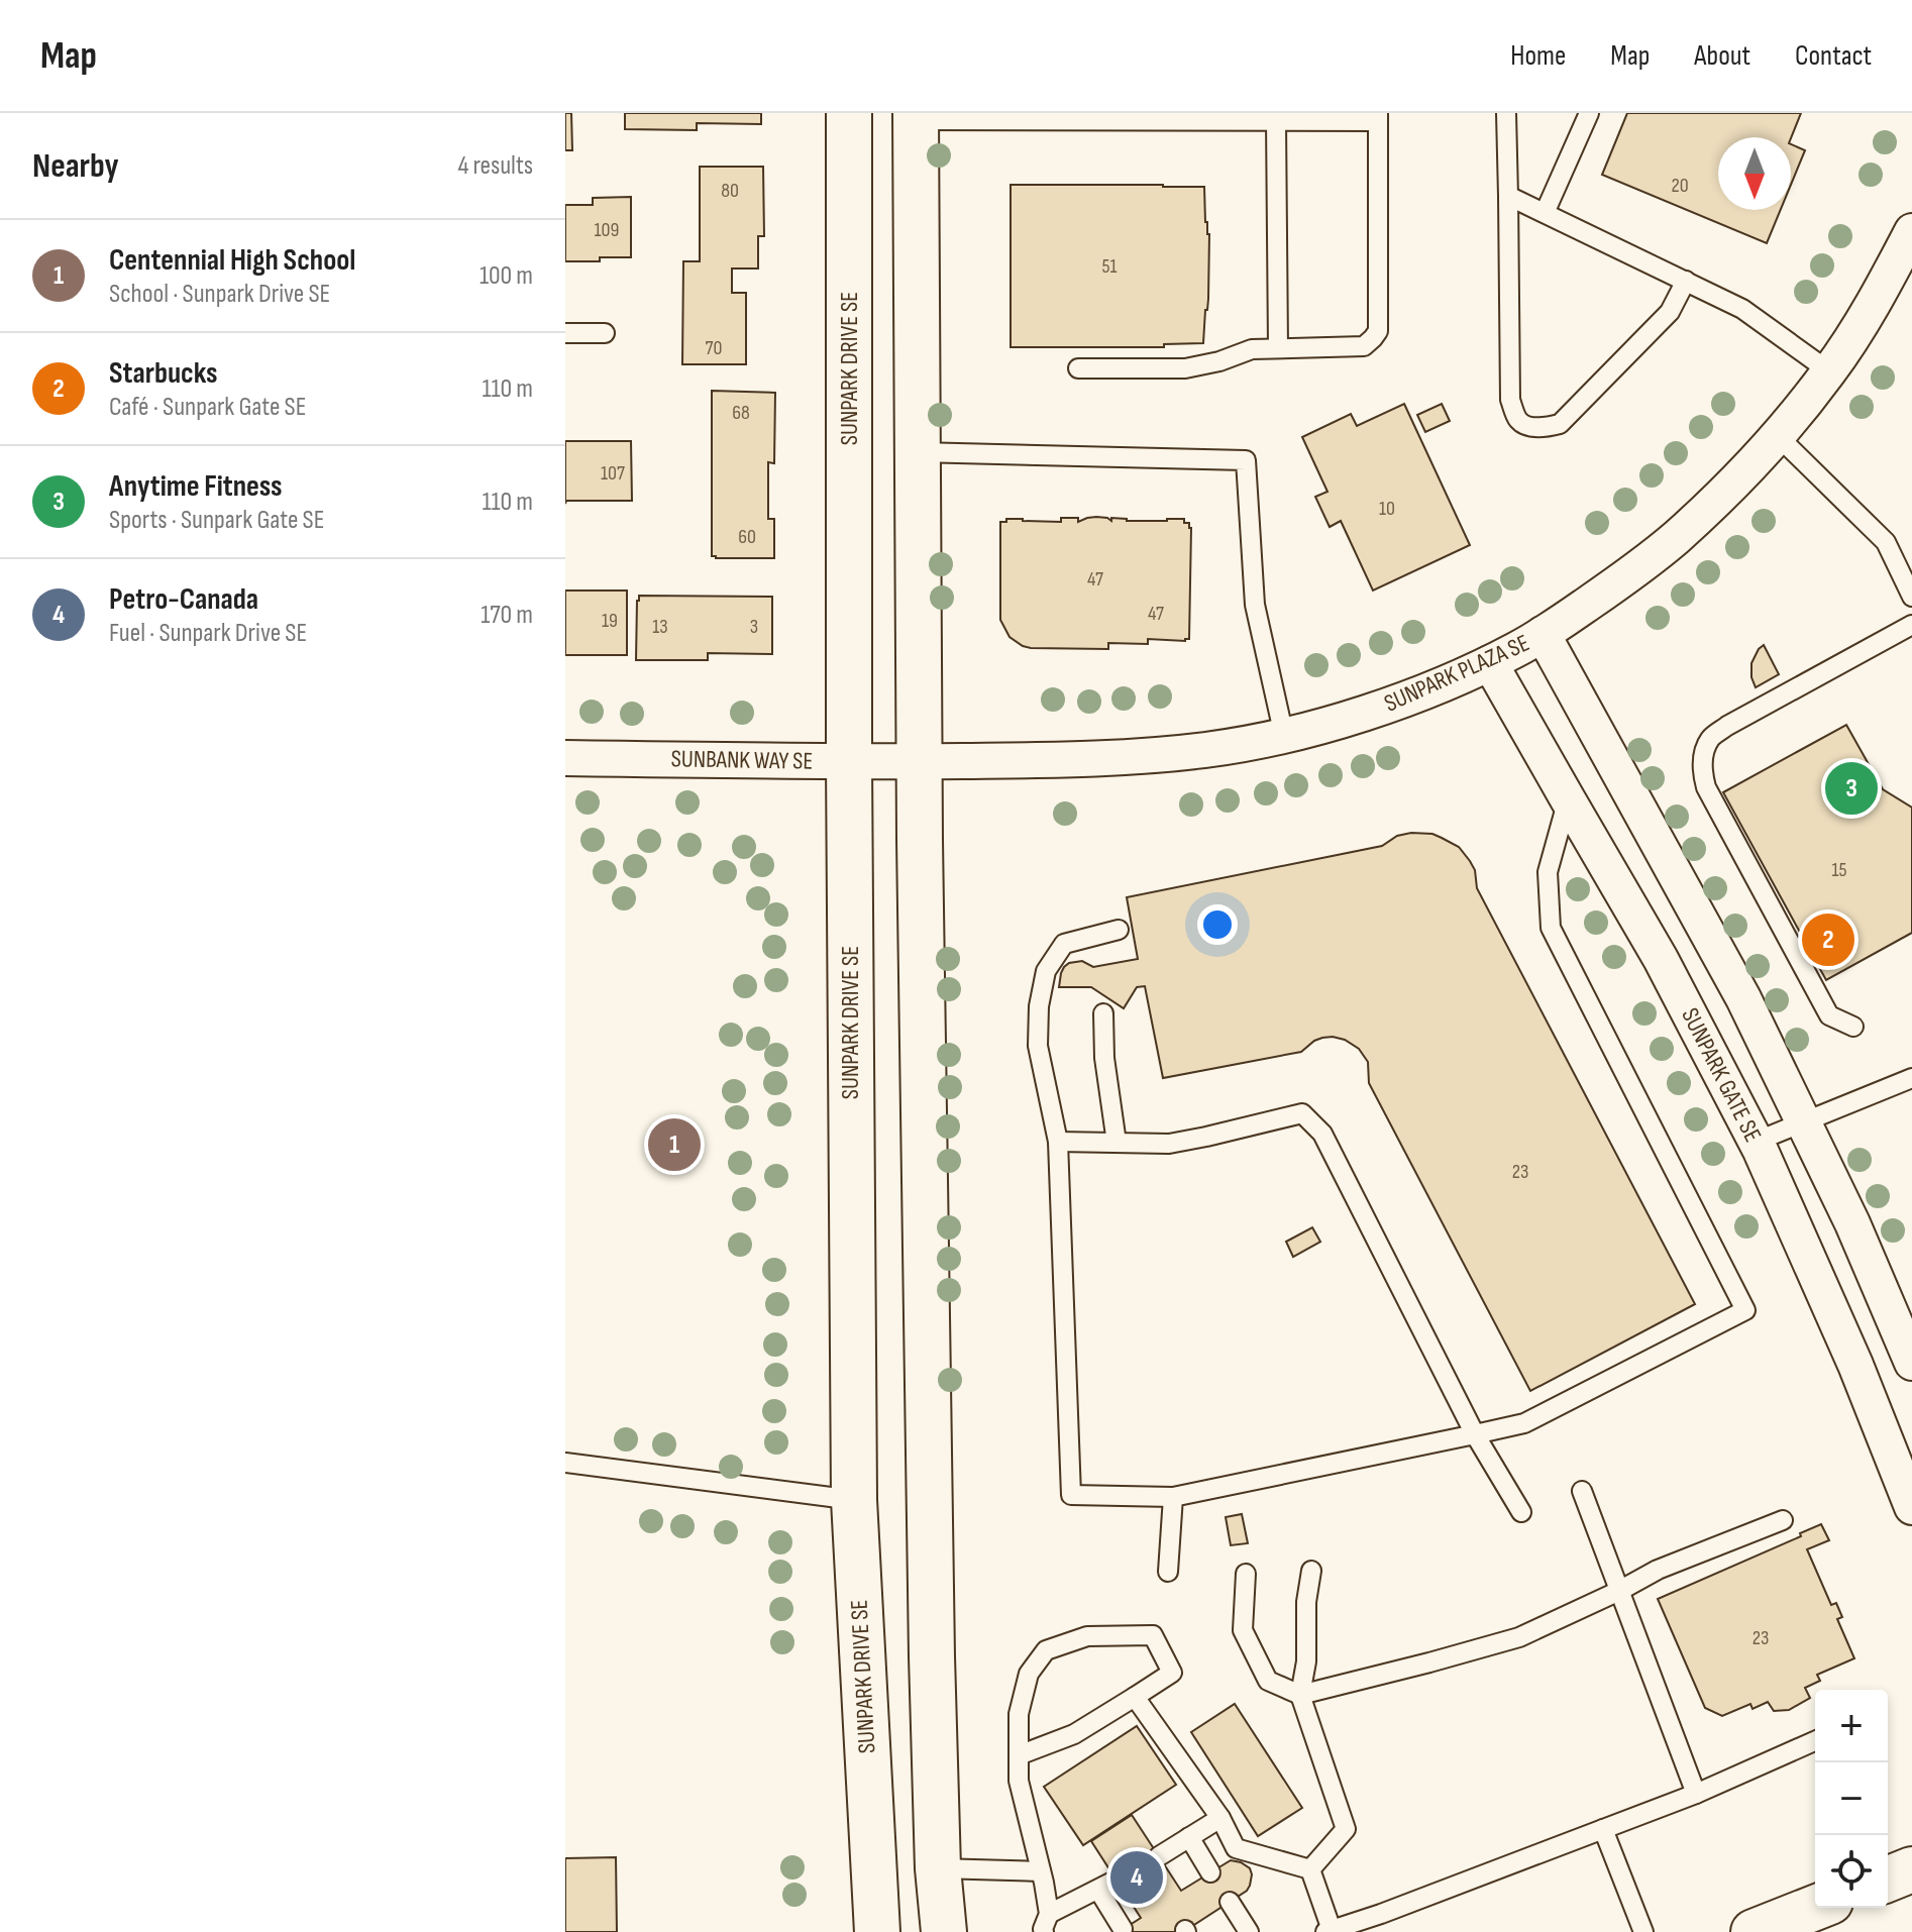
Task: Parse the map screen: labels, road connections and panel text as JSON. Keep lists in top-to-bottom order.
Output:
{
  "streets": {
    "street": [
      "SUNPARK DRIVE SE",
      "SUNPARK PLAZA SE",
      "SUNBANK WAY SE",
      "SUNPARK GATE SE"
    ]
  },
  "crossings": [
    ["SUNPARK DRIVE SE", "SUNBANK WAY SE"],
    ["SUNPARK PLAZA SE", "SUNBANK WAY SE"],
    ["SUNPARK PLAZA SE", "SUNPARK GATE SE"]
  ],
  "house_numbers": [
    "20",
    "80",
    "109",
    "51",
    "70",
    "68",
    "107",
    "10",
    "60",
    "47",
    "47",
    "19",
    "13",
    "3",
    "15",
    "23",
    "23"
  ],
  "north": "bottom",
  "page": {
    "header": "Map",
    "nav": [
      "Home",
      "Map",
      "About",
      "Contact"
    ],
    "heading": ["Nearby", "4 results"],
    "list": [
      {
        "mark": "1",
        "name": "Centennial High School",
        "note": "School · Sunpark Drive SE",
        "value": "100 m"
      },
      {
        "mark": "2",
        "name": "Starbucks",
        "note": "Café · Sunpark Gate SE",
        "value": "110 m"
      },
      {
        "mark": "3",
        "name": "Anytime Fitness",
        "note": "Sports · Sunpark Gate SE",
        "value": "110 m"
      },
      {
        "mark": "4",
        "name": "Petro-Canada",
        "note": "Fuel · Sunpark Drive SE",
        "value": "170 m"
      }
    ],
    "pins": [
      "3",
      "2",
      "1",
      "4"
    ],
    "map_buttons": ["+", "−"]
  }
}
